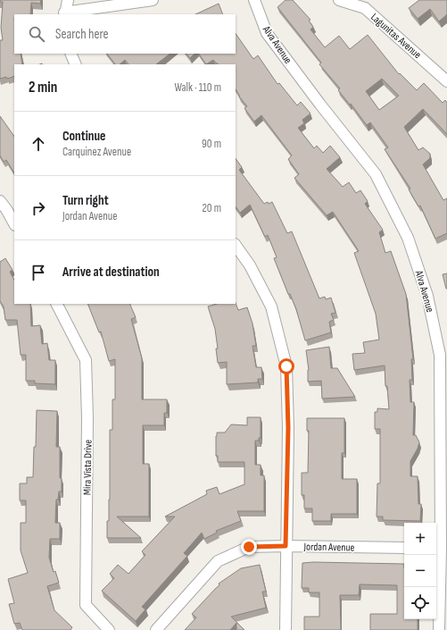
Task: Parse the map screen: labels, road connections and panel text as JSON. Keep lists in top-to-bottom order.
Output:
{
  "streets": {
    "street": [
      "Lagunitas Avenue",
      "Alva Avenue",
      "Mira Vista Drive",
      "Jordan Avenue"
    ]
  },
  "page": {
    "search": "Search here",
    "heading": ["2 min", "Walk · 110 m"],
    "list": [
      ["Continue", "Carquinez Avenue", "90 m"],
      ["Turn right", "Jordan Avenue", "20 m"],
      "Arrive at destination"
    ],
    "map_buttons": ["+", "−"]
  }
}
